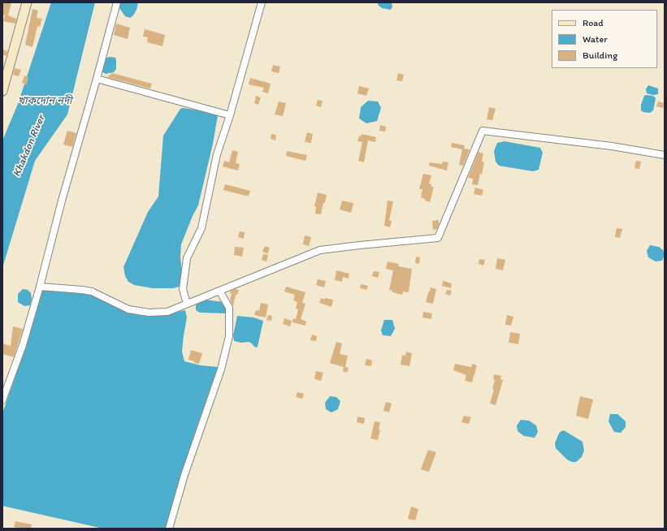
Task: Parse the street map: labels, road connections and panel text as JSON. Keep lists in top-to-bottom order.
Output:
{
  "water": ["খাকদোন নদী", "Khakdon River"],
  "legend": ["Road", "Water", "Building"]
}
